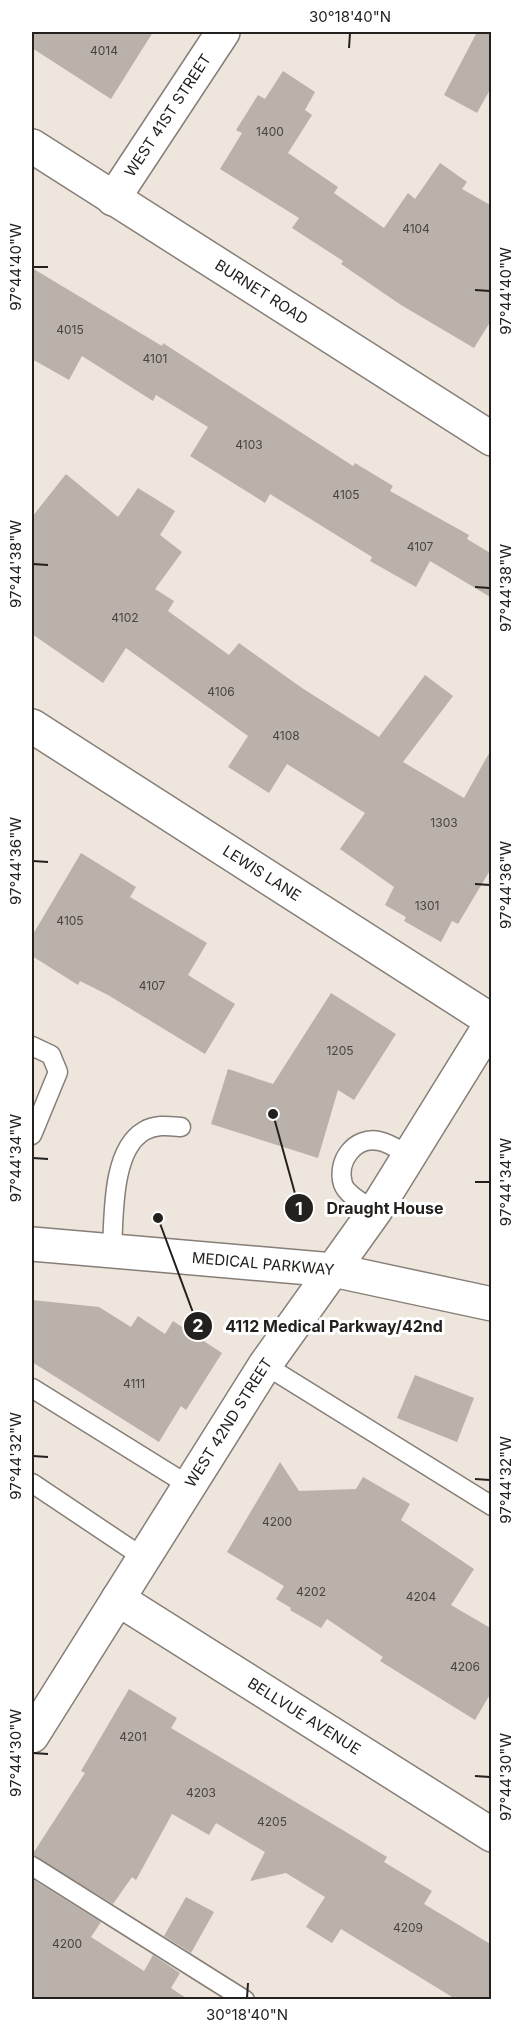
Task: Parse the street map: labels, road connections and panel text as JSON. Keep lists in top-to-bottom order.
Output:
{
  "streets": {
    "street": [
      "WEST 41ST STREET",
      "BURNET ROAD",
      "LEWIS LANE",
      "MEDICAL PARKWAY",
      "WEST 42ND STREET",
      "BELLVUE AVENUE"
    ]
  },
  "crossings": [
    ["WEST 41ST STREET", "BURNET ROAD"],
    ["LEWIS LANE", "WEST 42ND STREET"],
    ["MEDICAL PARKWAY", "WEST 42ND STREET"],
    ["WEST 42ND STREET", "BELLVUE AVENUE"]
  ],
  "places": ["Draught House", "4112 Medical Parkway/42nd"],
  "house_numbers": [
    "4014",
    "1400",
    "4104",
    "4015",
    "4101",
    "4103",
    "4105",
    "4107",
    "4102",
    "4106",
    "4108",
    "1303",
    "1301",
    "4105",
    "4107",
    "1205",
    "4111",
    "4200",
    "4202",
    "4204",
    "4206",
    "4201",
    "4203",
    "4205",
    "4209",
    "4200"
  ],
  "coordinates": [
    "30°18'40\"N",
    "97°44'40\"W",
    "97°44'38\"W",
    "97°44'36\"W",
    "97°44'34\"W",
    "97°44'32\"W",
    "97°44'30\"W"
  ]
}
